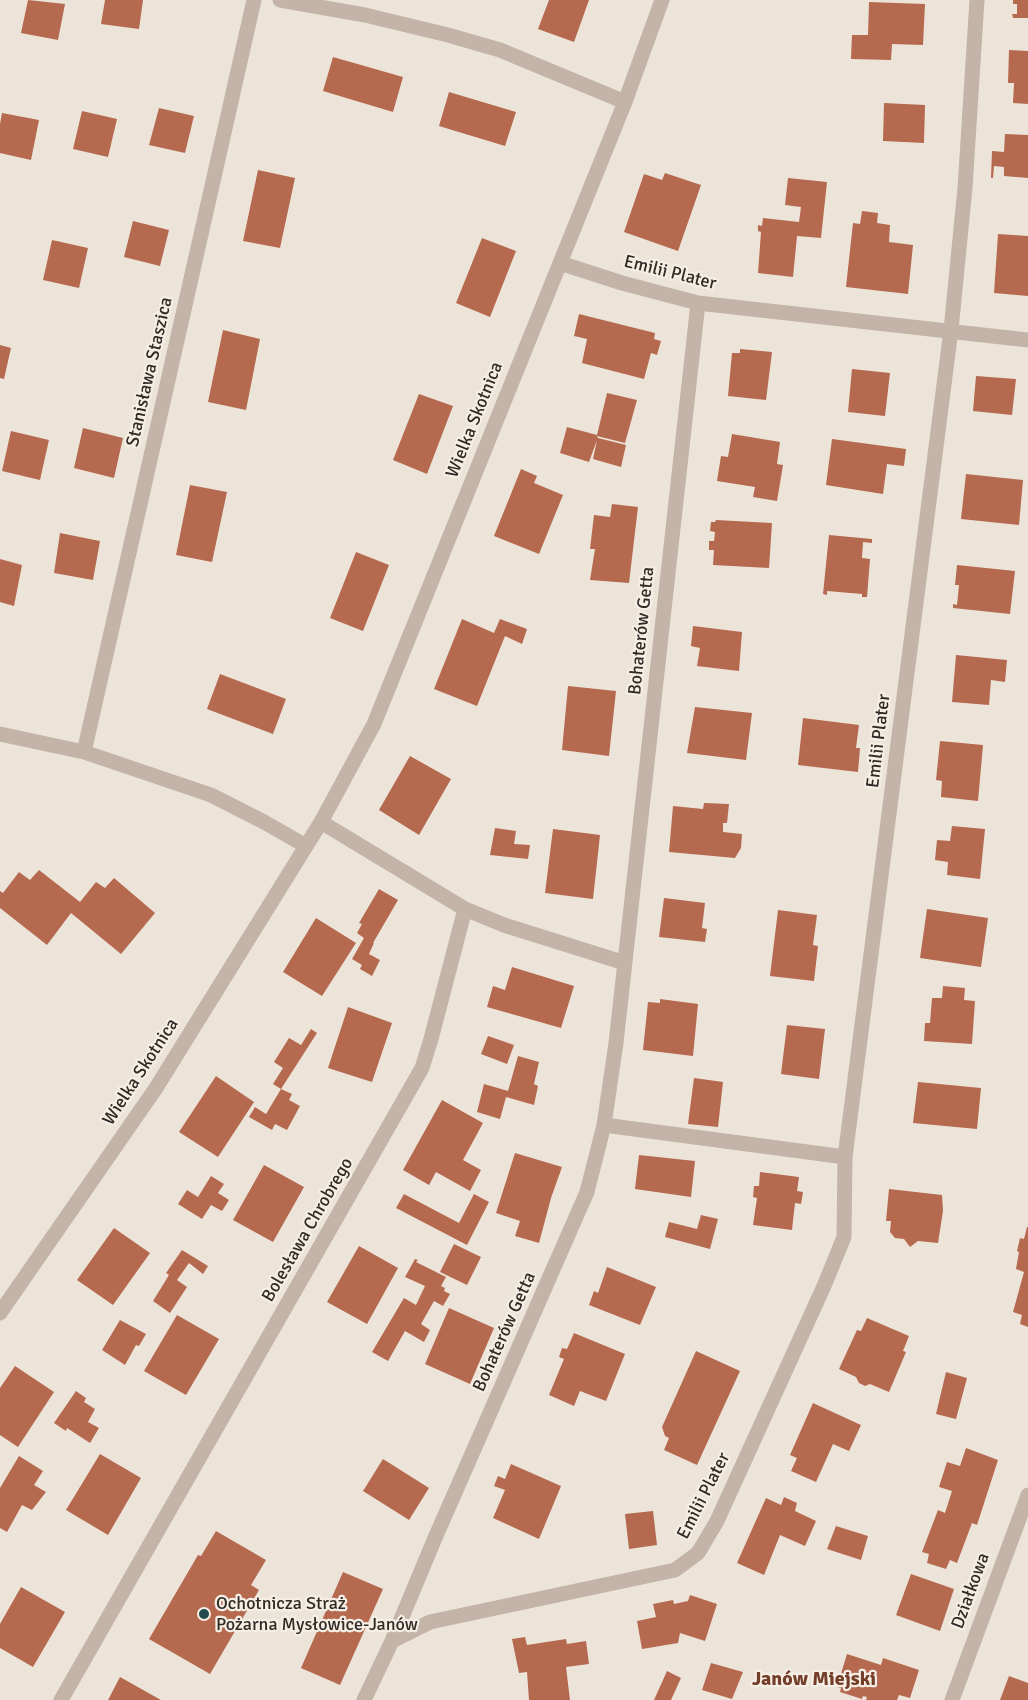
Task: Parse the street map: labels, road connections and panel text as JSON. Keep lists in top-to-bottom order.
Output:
{
  "streets": {
    "street": [
      "Emilii Plater",
      "Stanisława Staszica",
      "Wielka Skotnica",
      "Bohaterów Getta",
      "Bolesława Chrobrego",
      "Działkowa"
    ]
  },
  "crossings": [
    ["Emilii Plater", "Wielka Skotnica"],
    ["Emilii Plater", "Bohaterów Getta"]
  ],
  "districts": ["Janów Miejski"],
  "places": ["Ochotnicza Straż Pożarna Mysłowice-Janów"]
}
